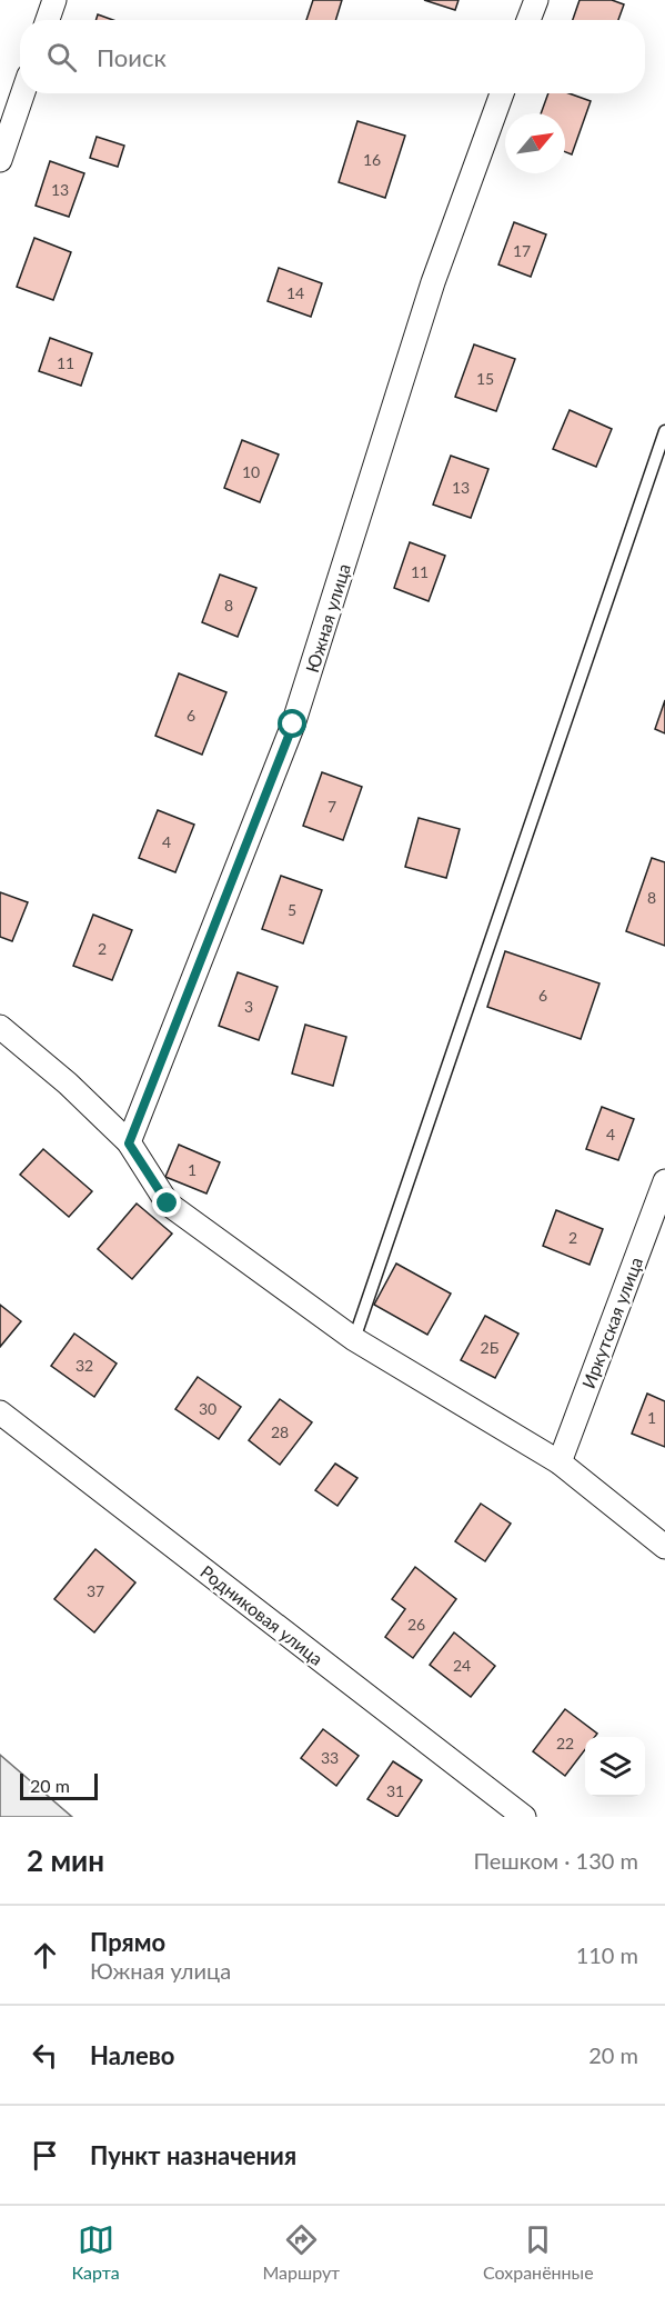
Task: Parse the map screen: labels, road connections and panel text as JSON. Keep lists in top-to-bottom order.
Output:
{
  "streets": {
    "street": ["Южная улица", "Иркутская улица", "Родниковая улица"]
  },
  "house_numbers": [
    "16",
    "13",
    "17",
    "14",
    "11",
    "15",
    "10",
    "13",
    "11",
    "8",
    "6",
    "7",
    "4",
    "8",
    "5",
    "2",
    "6",
    "3",
    "4",
    "1",
    "2",
    "2Б",
    "32",
    "30",
    "1",
    "28",
    "37",
    "26",
    "24",
    "22",
    "33",
    "31"
  ],
  "scale_bar": "20 m",
  "north": "top right",
  "page": {
    "search": "Поиск",
    "scale": "20 m",
    "heading": ["2 мин", "Пешком · 130 m"],
    "list": [
      ["Прямо", "Южная улица", "110 m"],
      ["Налево", "20 m"],
      "Пункт назначения"
    ],
    "nav": ["Карта", "Маршрут", "Сохранённые"]
  }
}
